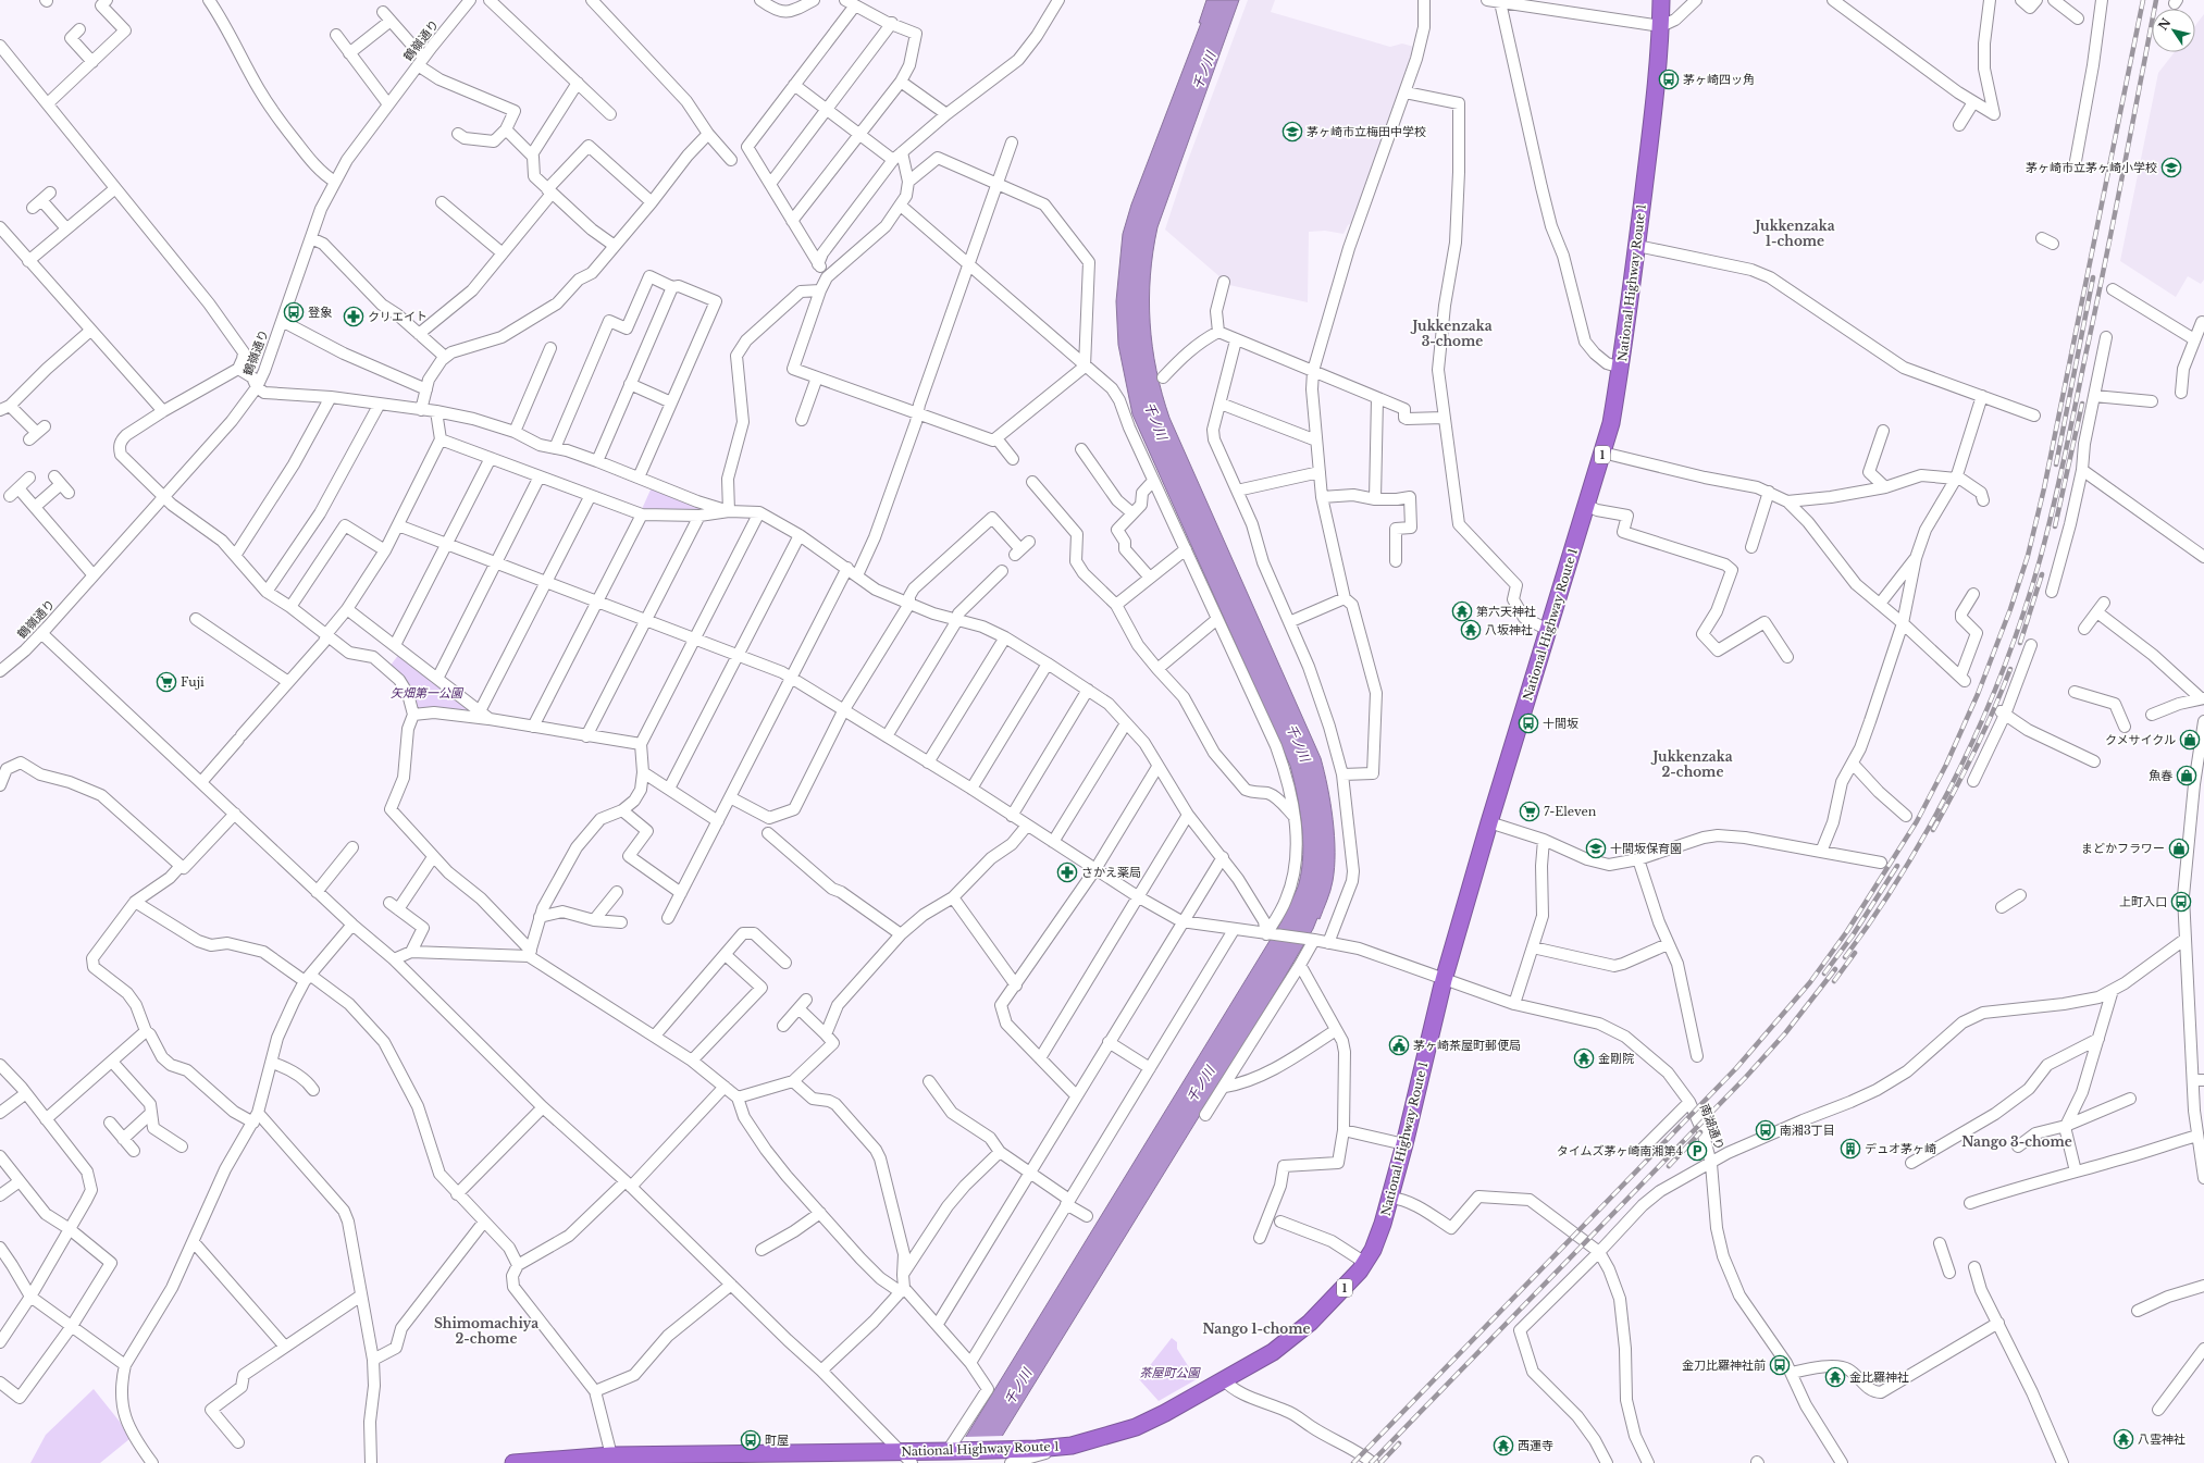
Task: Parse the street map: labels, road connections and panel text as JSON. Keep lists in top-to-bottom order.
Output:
{
  "streets": {
    "highway": ["National Highway Route 1", "1"],
    "street": ["鶴嶺通り", "南湖通り"]
  },
  "crossings": [
    ["National Highway Route 1", "南湖通り"]
  ],
  "districts": [
    "Jukkenzaka 1-chome",
    "Jukkenzaka 3-chome",
    "Jukkenzaka 2-chome",
    "Nango 3-chome",
    "Shimomachiya 2-chome",
    "Nango 1-chome"
  ],
  "water": ["千ノ川"],
  "parks": ["矢畑第一公園", "茶屋町公園"],
  "places": {
    "bus stop": [
      "茅ヶ崎四ッ角",
      "登象",
      "十間坂",
      "上町入口",
      "南湘3丁目",
      "金刀比羅神社前",
      "町屋"
    ],
    "school or university": ["茅ヶ崎市立梅田中学校", "茅ヶ崎市立茅ヶ崎小学校", "十間坂保育園"],
    "pharmacy": ["クリエイト", "さかえ薬局"],
    "temple": [
      "第六天神社",
      "八坂神社",
      "金剛院",
      "金比羅神社",
      "八雲神社",
      "西運寺"
    ],
    "supermarket": ["Fuji", "7-Eleven"],
    "shop": ["クメサイクル", "魚春", "まどかフラワー"],
    "public building": ["茅ヶ崎茶屋町郵便局"],
    "building": ["デュオ茅ヶ崎"],
    "parking": ["タイムズ茅ヶ崎南湘第4"]
  },
  "north": "top left"
}
